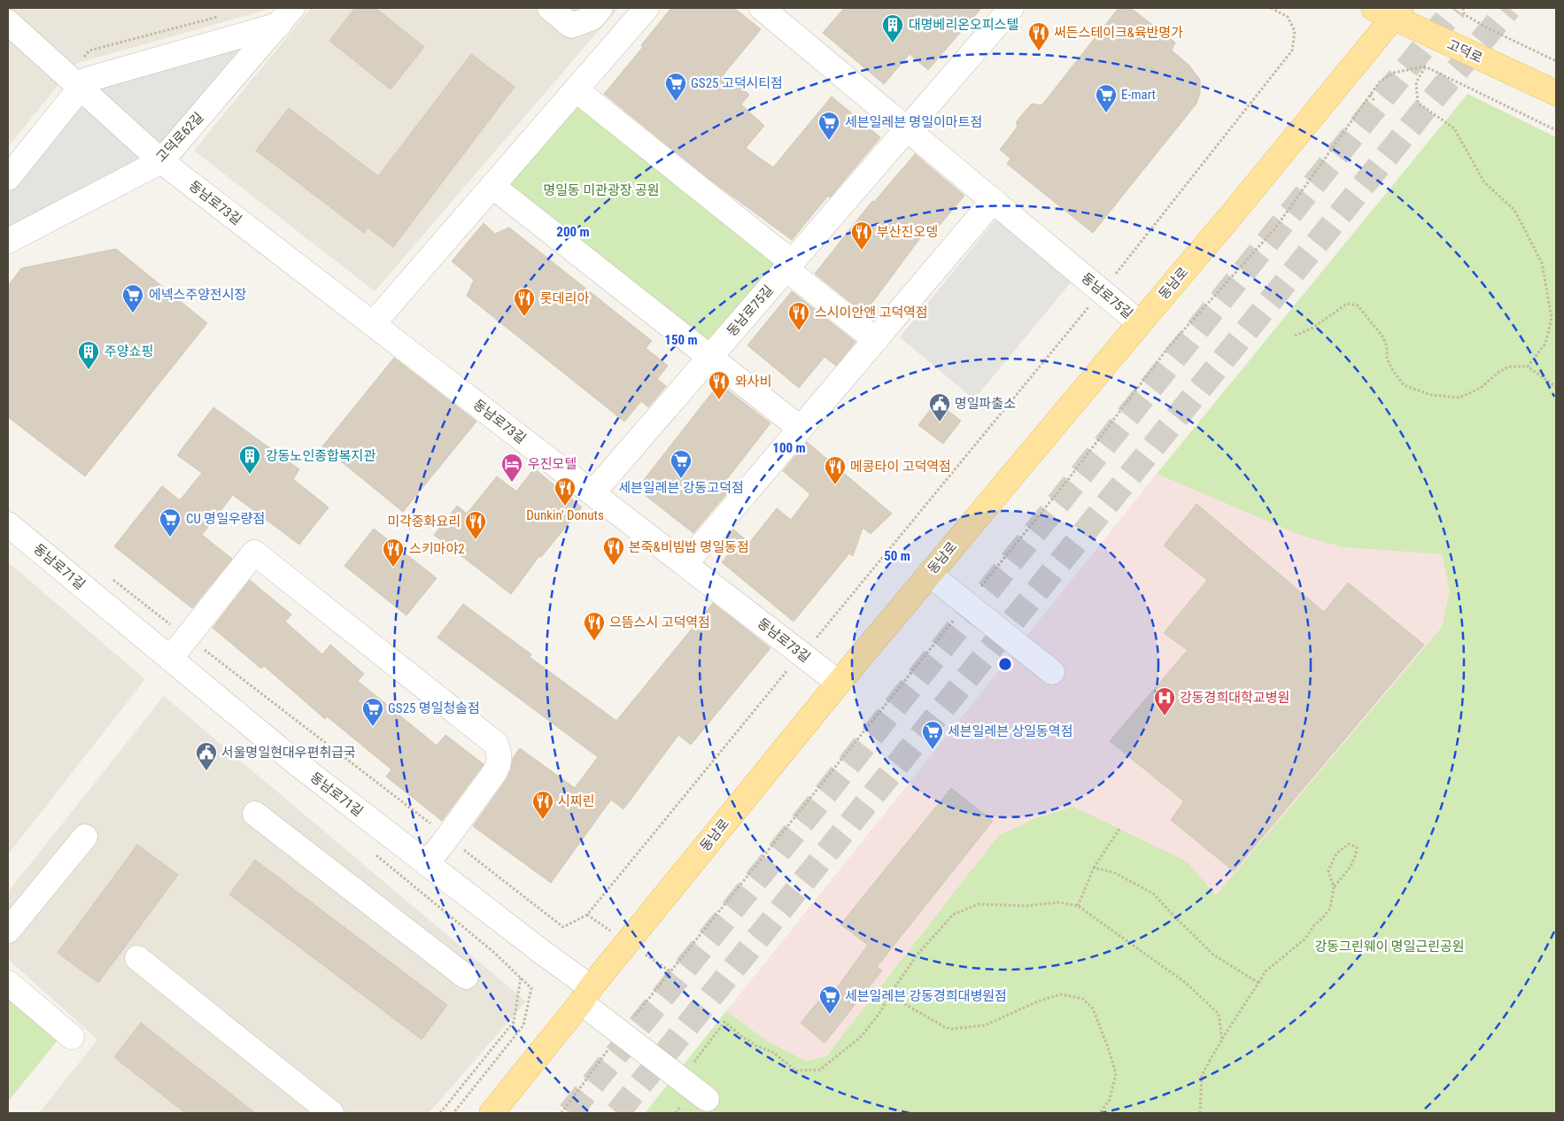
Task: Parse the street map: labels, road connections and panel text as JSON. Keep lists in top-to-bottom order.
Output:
{
  "streets": {
    "main road": ["고덕로", "동남로"],
    "street": [
      "고덕로62길",
      "동남로73길",
      "동남로75길",
      "동남로71길"
    ]
  },
  "crossings": [
    ["고덕로", "동남로"],
    ["고덕로62길", "동남로73길"],
    ["동남로73길", "동남로"],
    ["동남로73길", "동남로75길"],
    ["동남로", "동남로75길"],
    ["동남로", "동남로71길"]
  ],
  "parks": ["명일동 미관광장 공원", "강동그린웨이 명일근린공원"],
  "places": {
    "building": ["대명베리온오피스텔", "주양쇼핑", "강동노인종합복지관"],
    "restaurant": [
      "써든스테이크&육반명가",
      "부산진오뎅",
      "롯데리아",
      "스시이안앤 고덕역점",
      "와사비",
      "메콩타이 고덕역점",
      "Dunkin' Donuts",
      "미각중화요리",
      "본죽&비빔밥 명일동점",
      "스키마야2",
      "으뜸스시 고덕역점",
      "시찌린"
    ],
    "supermarket": [
      "GS25 고덕시티점",
      "E-mart",
      "세븐일레븐 명일이마트점",
      "에넥스주양전시장",
      "세븐일레븐 강동고덕점",
      "CU 명일우량점",
      "GS25 명일청솔점",
      "세븐일레븐 상일동역점",
      "세븐일레븐 강동경희대병원점"
    ],
    "public building": ["명일파출소", "서울명일현대우편취급국"],
    "hotel": ["우진모텔"],
    "hospital": ["강동경희대학교병원"]
  },
  "rings": [
    "200 m",
    "150 m",
    "100 m",
    "50 m"
  ]
}
